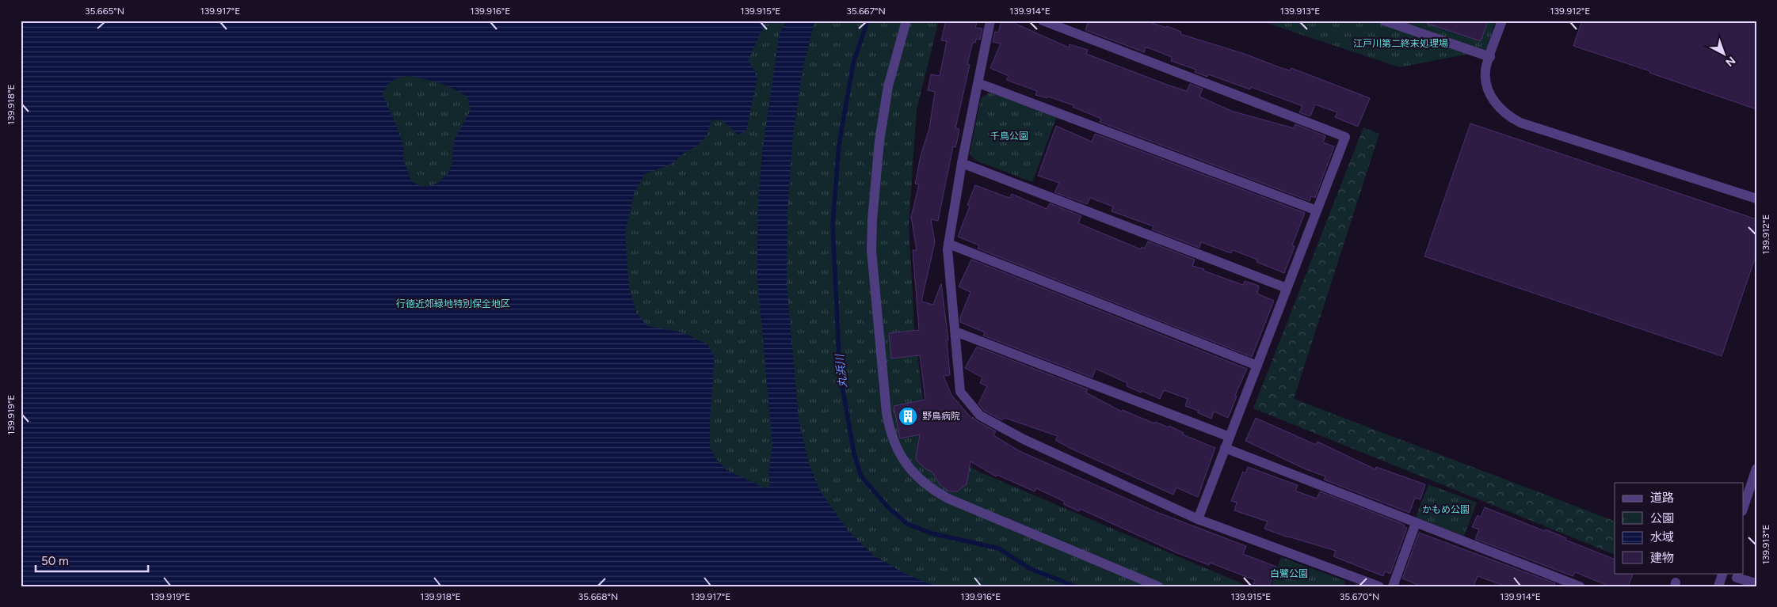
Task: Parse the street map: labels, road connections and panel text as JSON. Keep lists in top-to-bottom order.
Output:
{
  "water": ["丸浜川"],
  "parks": [
    "江戸川第二終末処理場",
    "千鳥公園",
    "行徳近郊緑地特別保全地区",
    "かもめ公園",
    "白鷺公園"
  ],
  "places": {
    "building": ["野鳥病院"]
  },
  "legend": [
    "道路",
    "公園",
    "水域",
    "建物"
  ],
  "scale_bar": "50 m",
  "north": "bottom right",
  "coordinates": [
    "35.665°N",
    "139.917°E",
    "139.916°E",
    "139.915°E",
    "35.667°N",
    "139.914°E",
    "139.913°E",
    "139.912°E",
    "139.918°E",
    "139.919°E",
    "35.668°N",
    "35.670°N"
  ]
}
